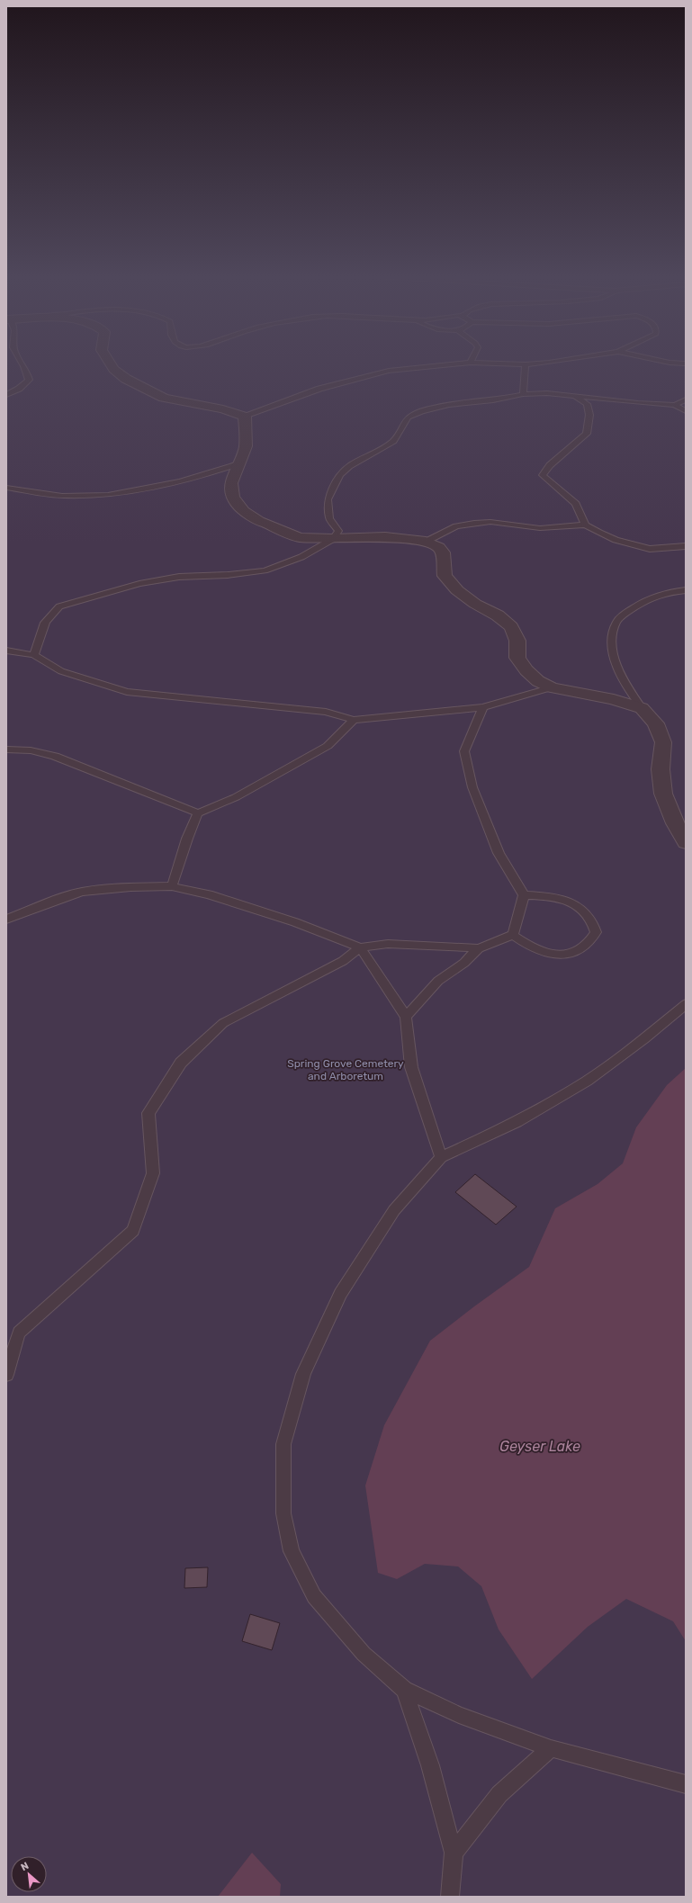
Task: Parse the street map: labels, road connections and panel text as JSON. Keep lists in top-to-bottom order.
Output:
{
  "water": ["Geyser Lake"],
  "parks": ["Spring Grove Cemetery and Arboretum"],
  "north": "top left"
}
